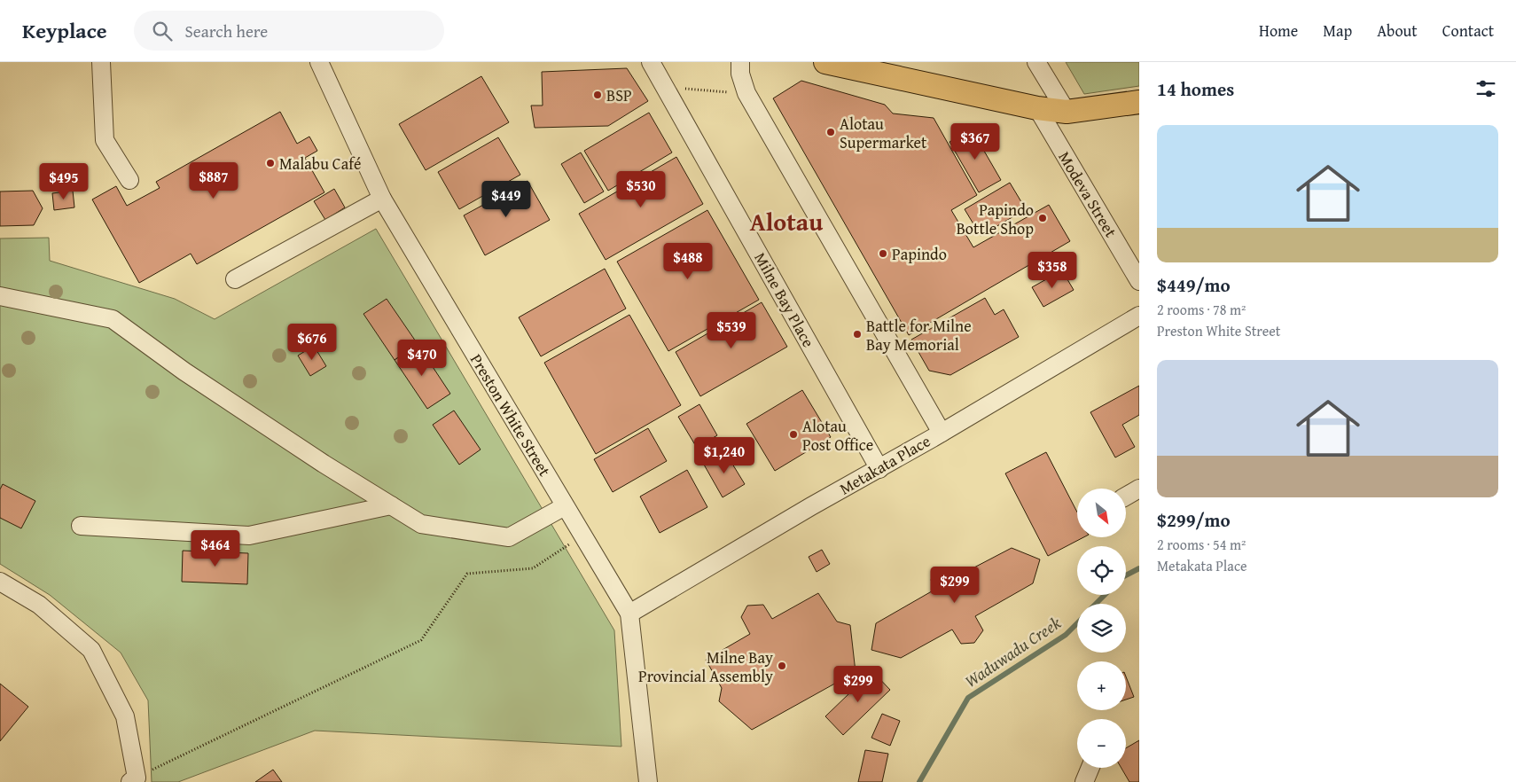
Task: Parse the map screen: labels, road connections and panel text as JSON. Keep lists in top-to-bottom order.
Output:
{
  "streets": {
    "street": [
      "Modeva Street",
      "Milne Bay Place",
      "Preston White Street",
      "Metakata Place"
    ]
  },
  "crossings": [
    ["Milne Bay Place", "Metakata Place"],
    ["Preston White Street", "Metakata Place"]
  ],
  "districts": ["Alotau"],
  "water": ["Waduwadu Creek"],
  "places": [
    "BSP",
    "Alotau Supermarket",
    "Malabu Café",
    "Papindo Bottle Shop",
    "Papindo",
    "Battle for Milne Bay Memorial",
    "Alotau Post Office",
    "Milne Bay Provincial Assembly"
  ],
  "north": "bottom right",
  "page": {
    "header": "Keyplace",
    "search": "Search here",
    "nav": [
      "Home",
      "Map",
      "About",
      "Contact"
    ],
    "heading": "14 homes",
    "list": [
      {
        "name": "$449/mo",
        "note": "2 rooms · 78 m² · Preston White Street"
      },
      {
        "name": "$299/mo",
        "note": "2 rooms · 54 m² · Metakata Place"
      }
    ],
    "price": [
      "$367",
      "$887",
      "$495",
      "$530",
      "$449",
      "$488",
      "$358",
      "$539",
      "$676",
      "$470",
      "$1,240",
      "$464",
      "$299",
      "$299"
    ],
    "map_buttons": ["+", "−"]
  }
}
